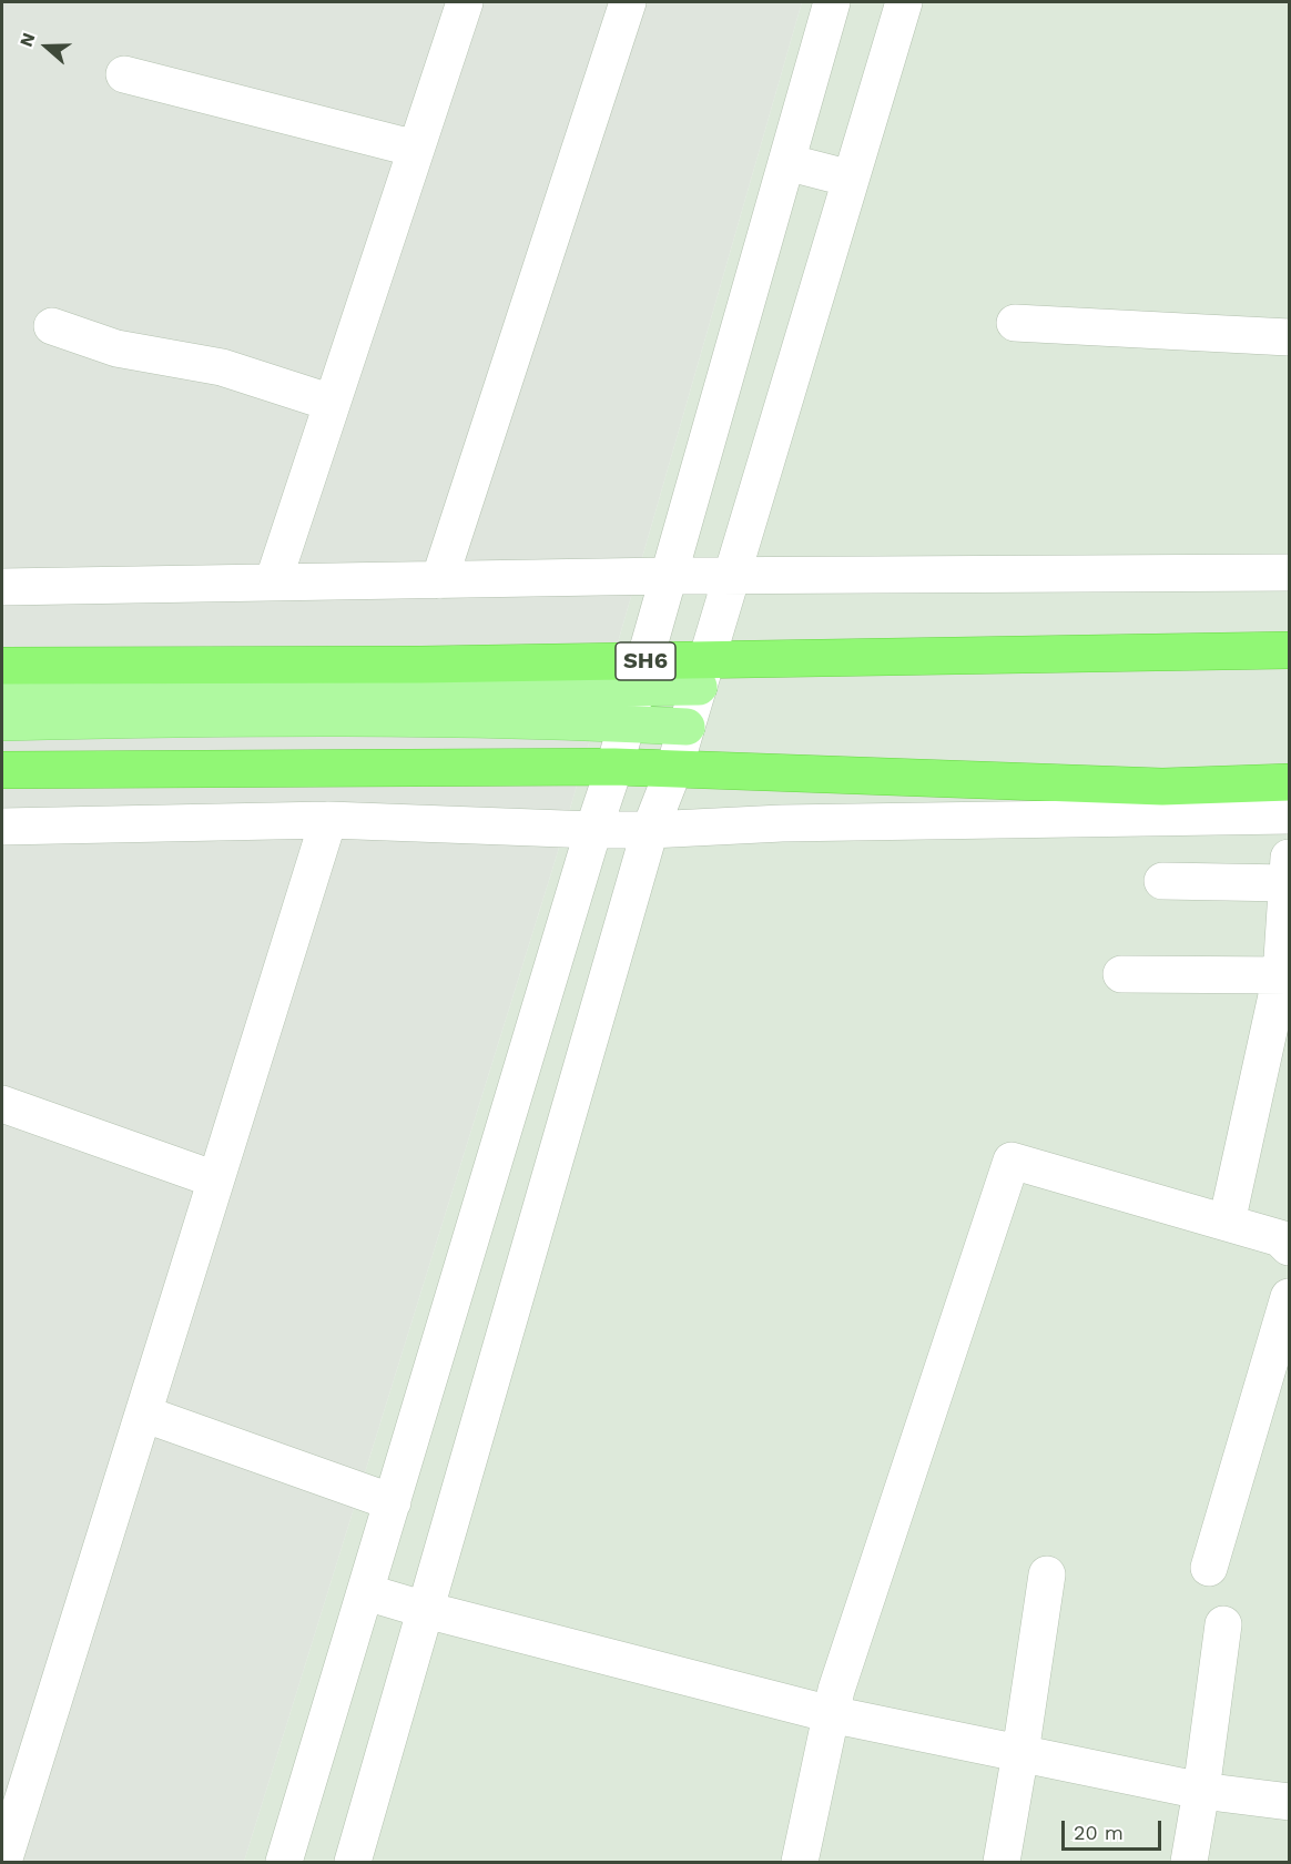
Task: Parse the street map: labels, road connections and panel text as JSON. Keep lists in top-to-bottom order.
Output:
{
  "streets": {
    "highway": ["SH6"]
  },
  "scale_bar": "20 m",
  "north": "left"
}
